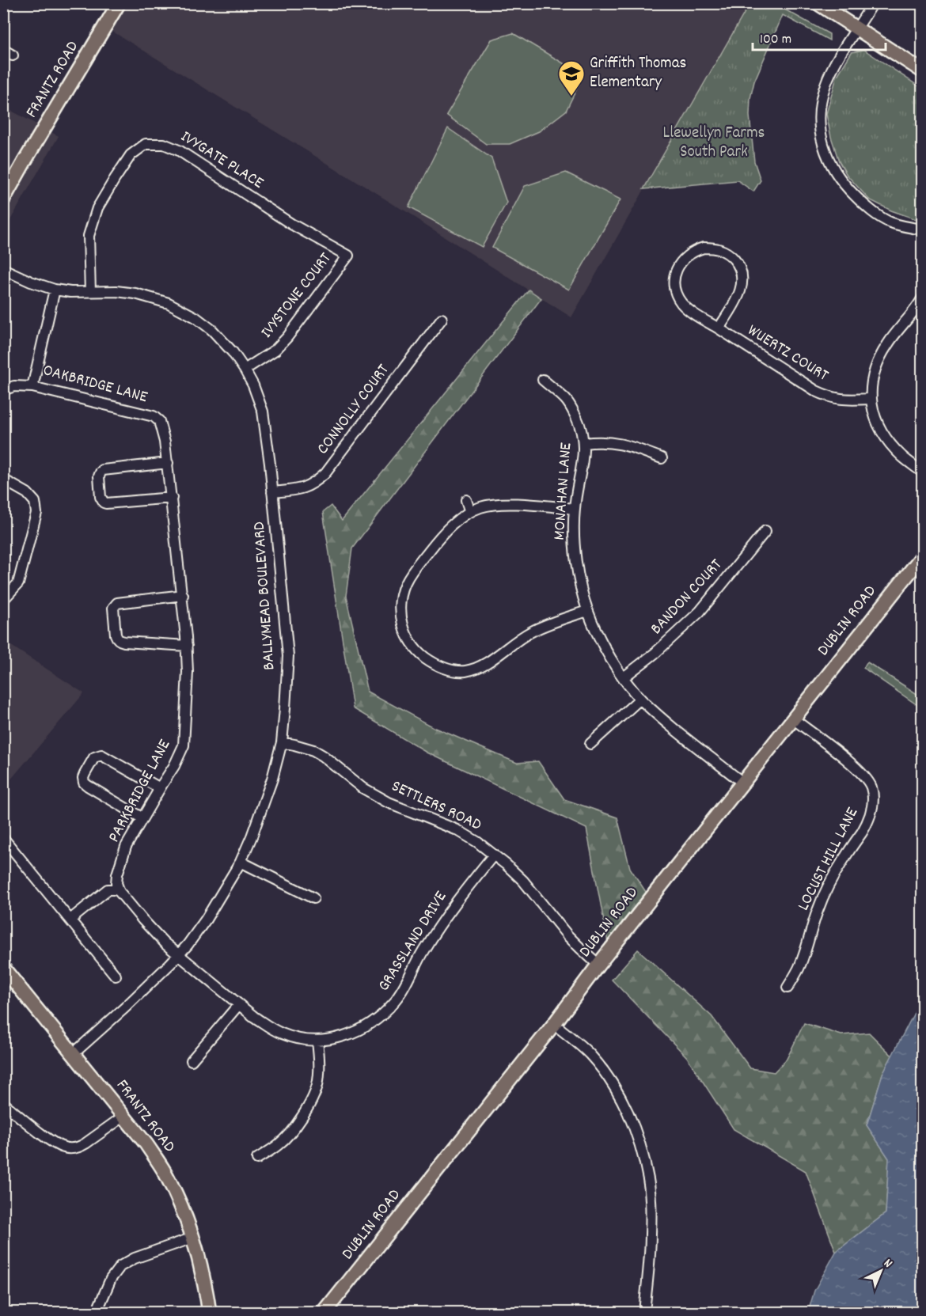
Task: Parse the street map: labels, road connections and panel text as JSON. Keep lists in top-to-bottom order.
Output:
{
  "streets": {
    "main road": ["FRANTZ ROAD", "DUBLIN ROAD"],
    "street": [
      "IVYGATE PLACE",
      "IVYSTONE COURT",
      "WUERTZ COURT",
      "OAKBRIDGE LANE",
      "CONNOLLY COURT",
      "MONAHAN LANE",
      "BALLYMEAD BOULEVARD",
      "BANDON COURT",
      "PARKBRIDGE LANE",
      "SETTLERS ROAD",
      "LOCUST HILL LANE",
      "GRASSLAND DRIVE"
    ]
  },
  "crossings": [
    ["FRANTZ ROAD", "BALLYMEAD BOULEVARD"],
    ["IVYGATE PLACE", "IVYSTONE COURT"],
    ["IVYGATE PLACE", "BALLYMEAD BOULEVARD"],
    ["IVYSTONE COURT", "BALLYMEAD BOULEVARD"],
    ["OAKBRIDGE LANE", "BALLYMEAD BOULEVARD"],
    ["OAKBRIDGE LANE", "PARKBRIDGE LANE"],
    ["CONNOLLY COURT", "BALLYMEAD BOULEVARD"],
    ["MONAHAN LANE", "BANDON COURT"],
    ["MONAHAN LANE", "DUBLIN ROAD"],
    ["BALLYMEAD BOULEVARD", "SETTLERS ROAD"],
    ["BALLYMEAD BOULEVARD", "GRASSLAND DRIVE"],
    ["DUBLIN ROAD", "SETTLERS ROAD"],
    ["DUBLIN ROAD", "LOCUST HILL LANE"],
    ["SETTLERS ROAD", "GRASSLAND DRIVE"]
  ],
  "parks": ["Llewellyn Farms South Park"],
  "places": {
    "school or university": ["Griffith Thomas Elementary"]
  },
  "scale_bar": "100 m",
  "north": "top right"
}
